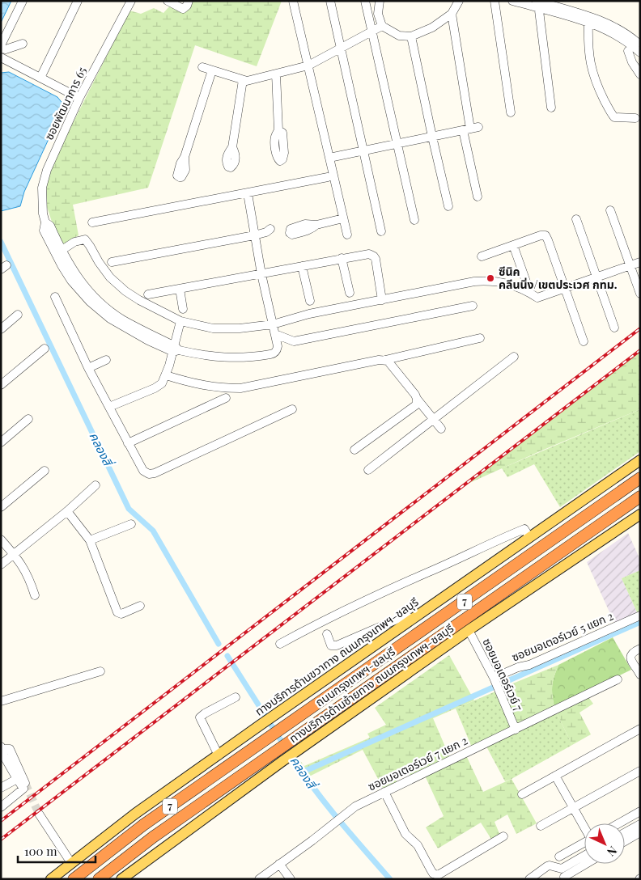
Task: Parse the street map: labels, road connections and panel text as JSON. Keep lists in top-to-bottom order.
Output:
{
  "streets": {
    "highway": ["7", "ถนนกรุงเทพฯ-ชลบุรี"],
    "main road": ["ทางบริการด้านขวาทาง ถนนกรุงเทพฯ-ชลบุรี", "ทางบริการด้านซ้ายทาง ถนนกรุงเทพฯ-ชลบุรี"],
    "street": [
      "ซอยพัฒนาการ 65",
      "ซอยมอเตอร์เวย์ 5 แยก 2",
      "ซอยมอเตอร์เวย์ 7",
      "ซอยมอเตอร์เวย์ 7 แยก 2"
    ]
  },
  "crossings": [
    ["ซอยมอเตอร์เวย์ 5 แยก 2", "ซอยมอเตอร์เวย์ 7"],
    ["ซอยมอเตอร์เวย์ 7", "ทางบริการด้านซ้ายทาง ถนนกรุงเทพฯ-ชลบุรี"],
    ["ซอยมอเตอร์เวย์ 7", "ซอยมอเตอร์เวย์ 7 แยก 2"]
  ],
  "water": ["คลองสี่"],
  "places": ["ซีนิค คลีนนิ่ง/เขตประเวศ กทม."],
  "scale_bar": "100 m",
  "north": "bottom right"
}
